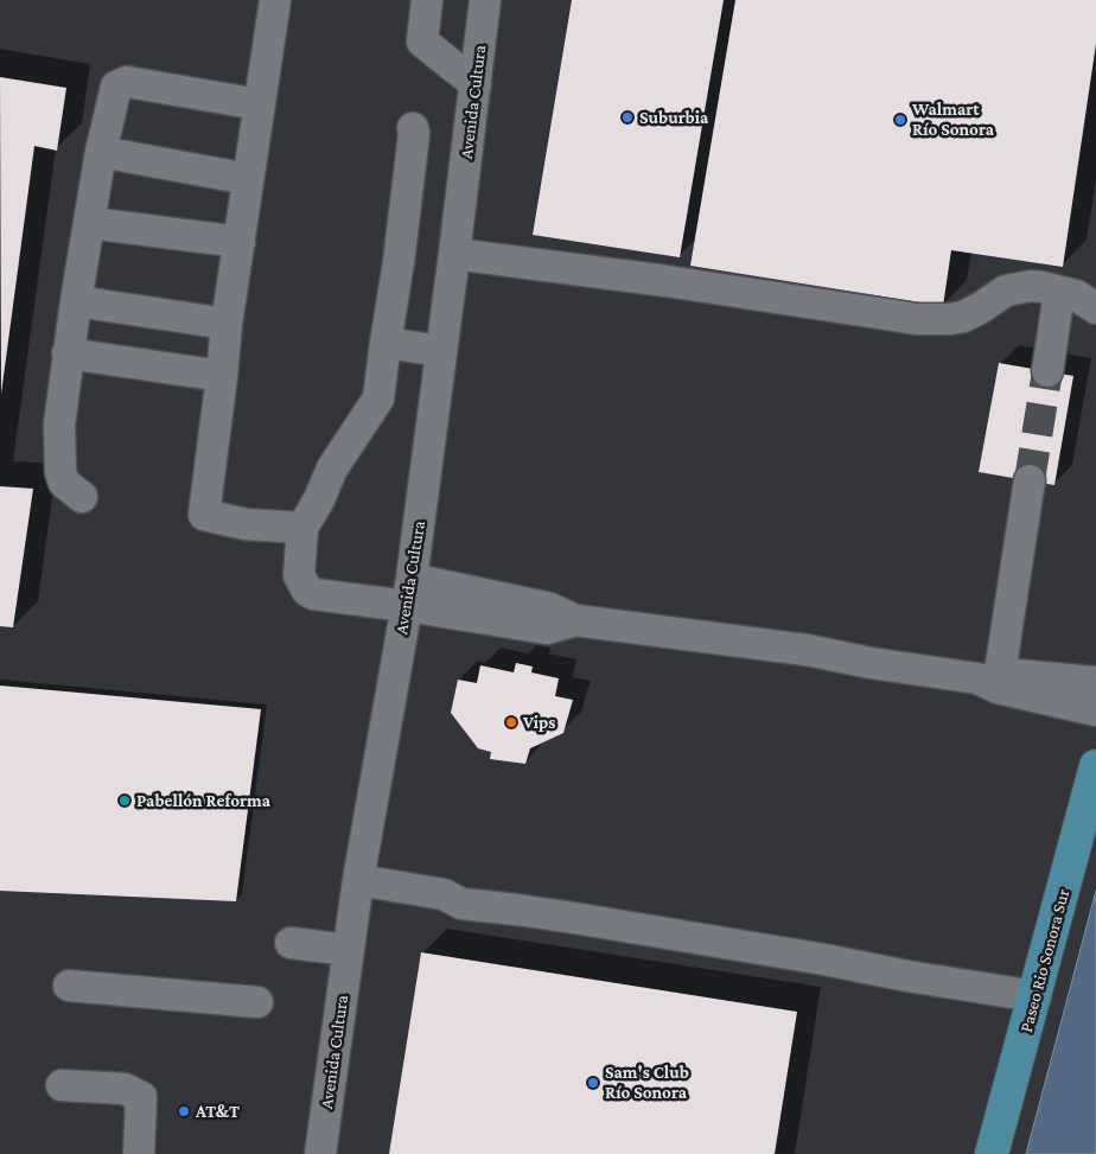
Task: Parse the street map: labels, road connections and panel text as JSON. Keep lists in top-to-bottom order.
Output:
{
  "streets": {
    "main road": ["Paseo Rio Sonora Sur"],
    "street": ["Avenida Cultura"]
  },
  "places": [
    "Suburbia",
    "Walmart Río Sonora",
    "Vips",
    "Pabellón Reforma",
    "Sam's Club Río Sonora",
    "AT&T"
  ]
}
